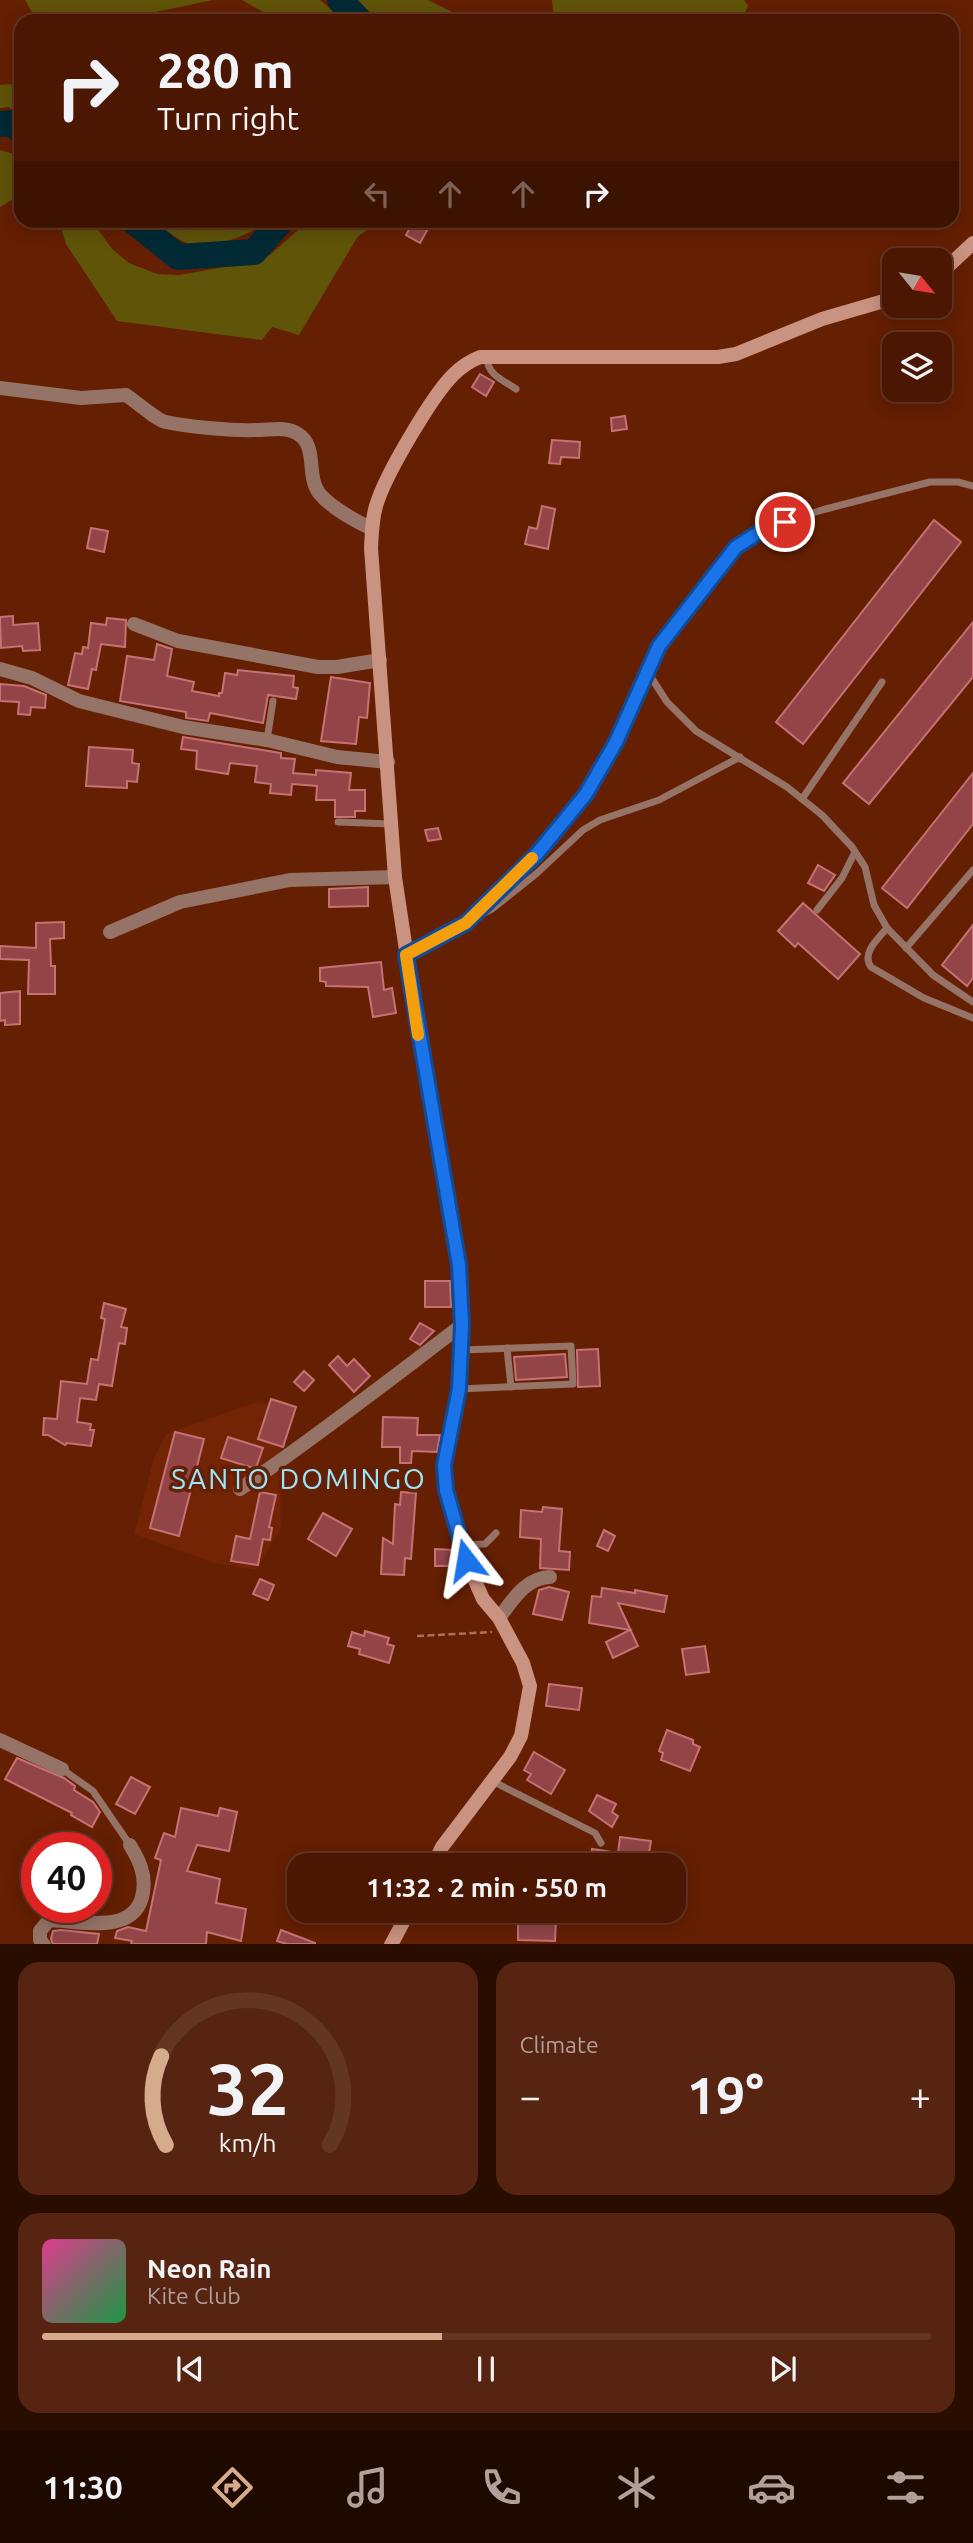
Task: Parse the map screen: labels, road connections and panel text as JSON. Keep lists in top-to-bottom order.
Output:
{
  "districts": ["SANTO DOMINGO"],
  "north": "bottom right",
  "page": {
    "turn": ["280 m", "Turn right"],
    "limit": "40",
    "trip": "11:32 · 2 min · 550 m",
    "tile": "Climate",
    "heat": ["−", "19°", "+"],
    "song": ["Neon Rain", "Kite Club"],
    "tabs": "11:30",
    "gauge": ["32", "km/h"]
  }
}
